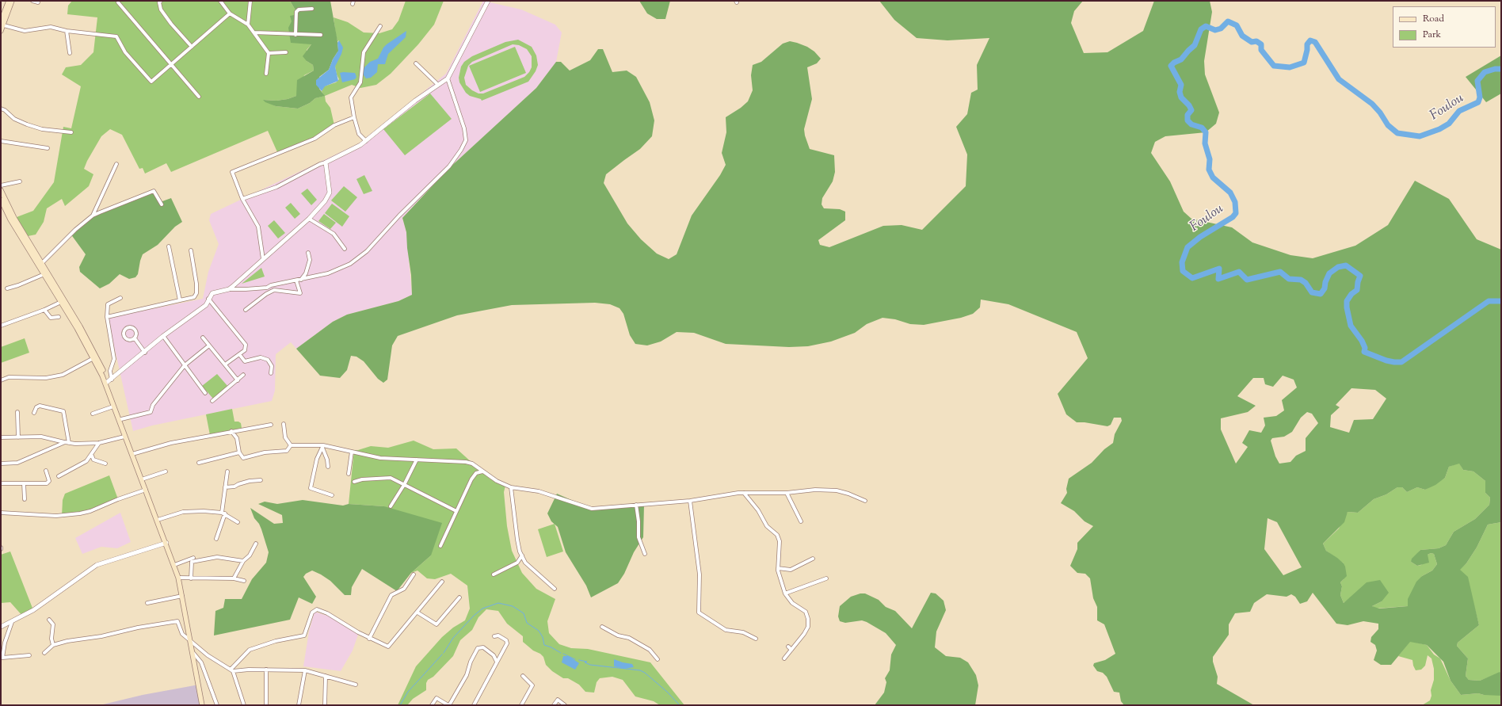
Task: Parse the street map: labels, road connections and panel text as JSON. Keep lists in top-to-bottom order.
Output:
{
  "water": ["Foulou"],
  "legend": ["Road", "Park"]
}
